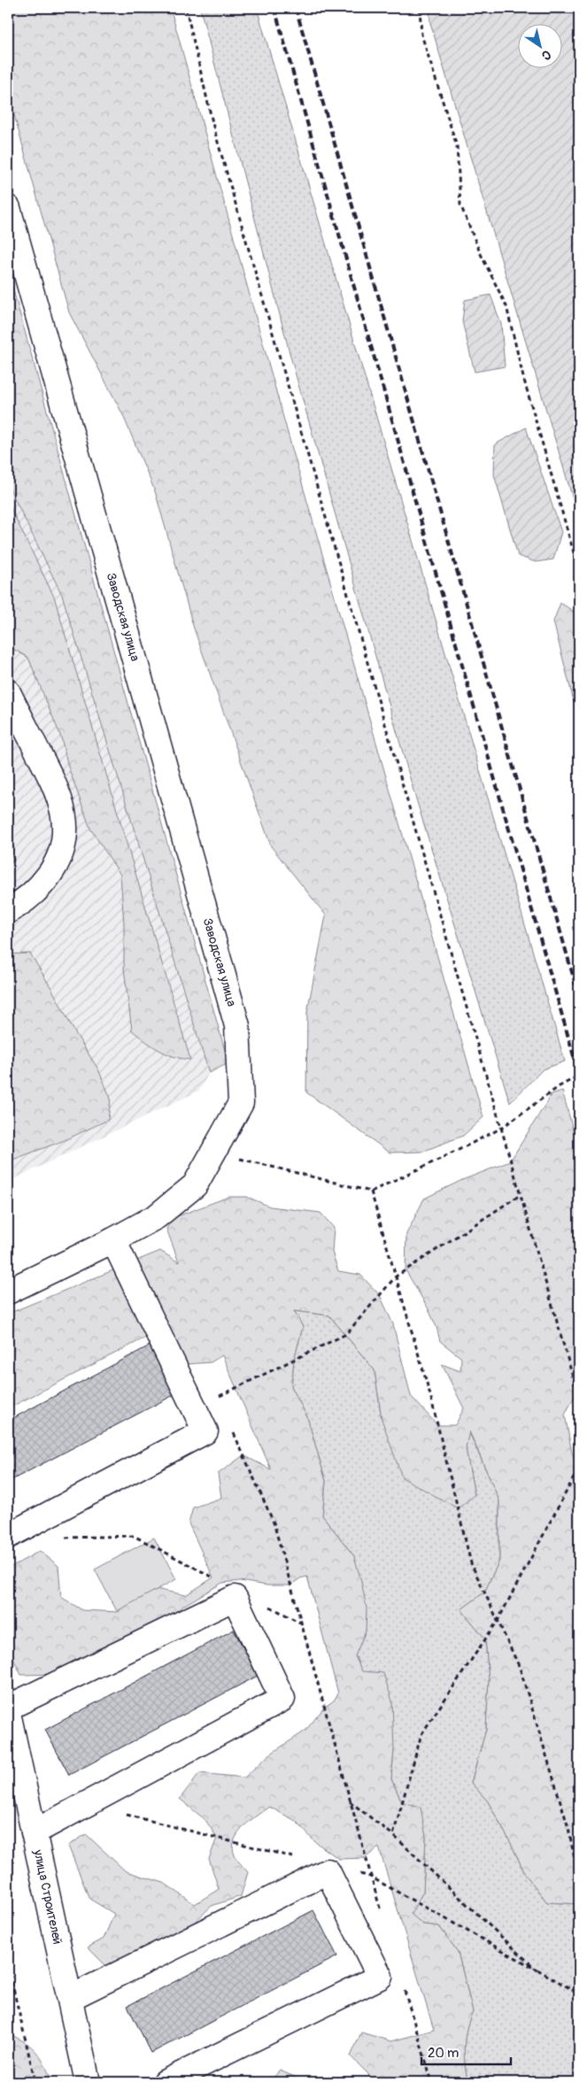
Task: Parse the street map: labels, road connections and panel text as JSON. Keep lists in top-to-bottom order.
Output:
{
  "streets": {
    "street": ["Заводская улица", "улица Строителей"]
  },
  "scale_bar": "20 m",
  "north": "bottom right"
}
